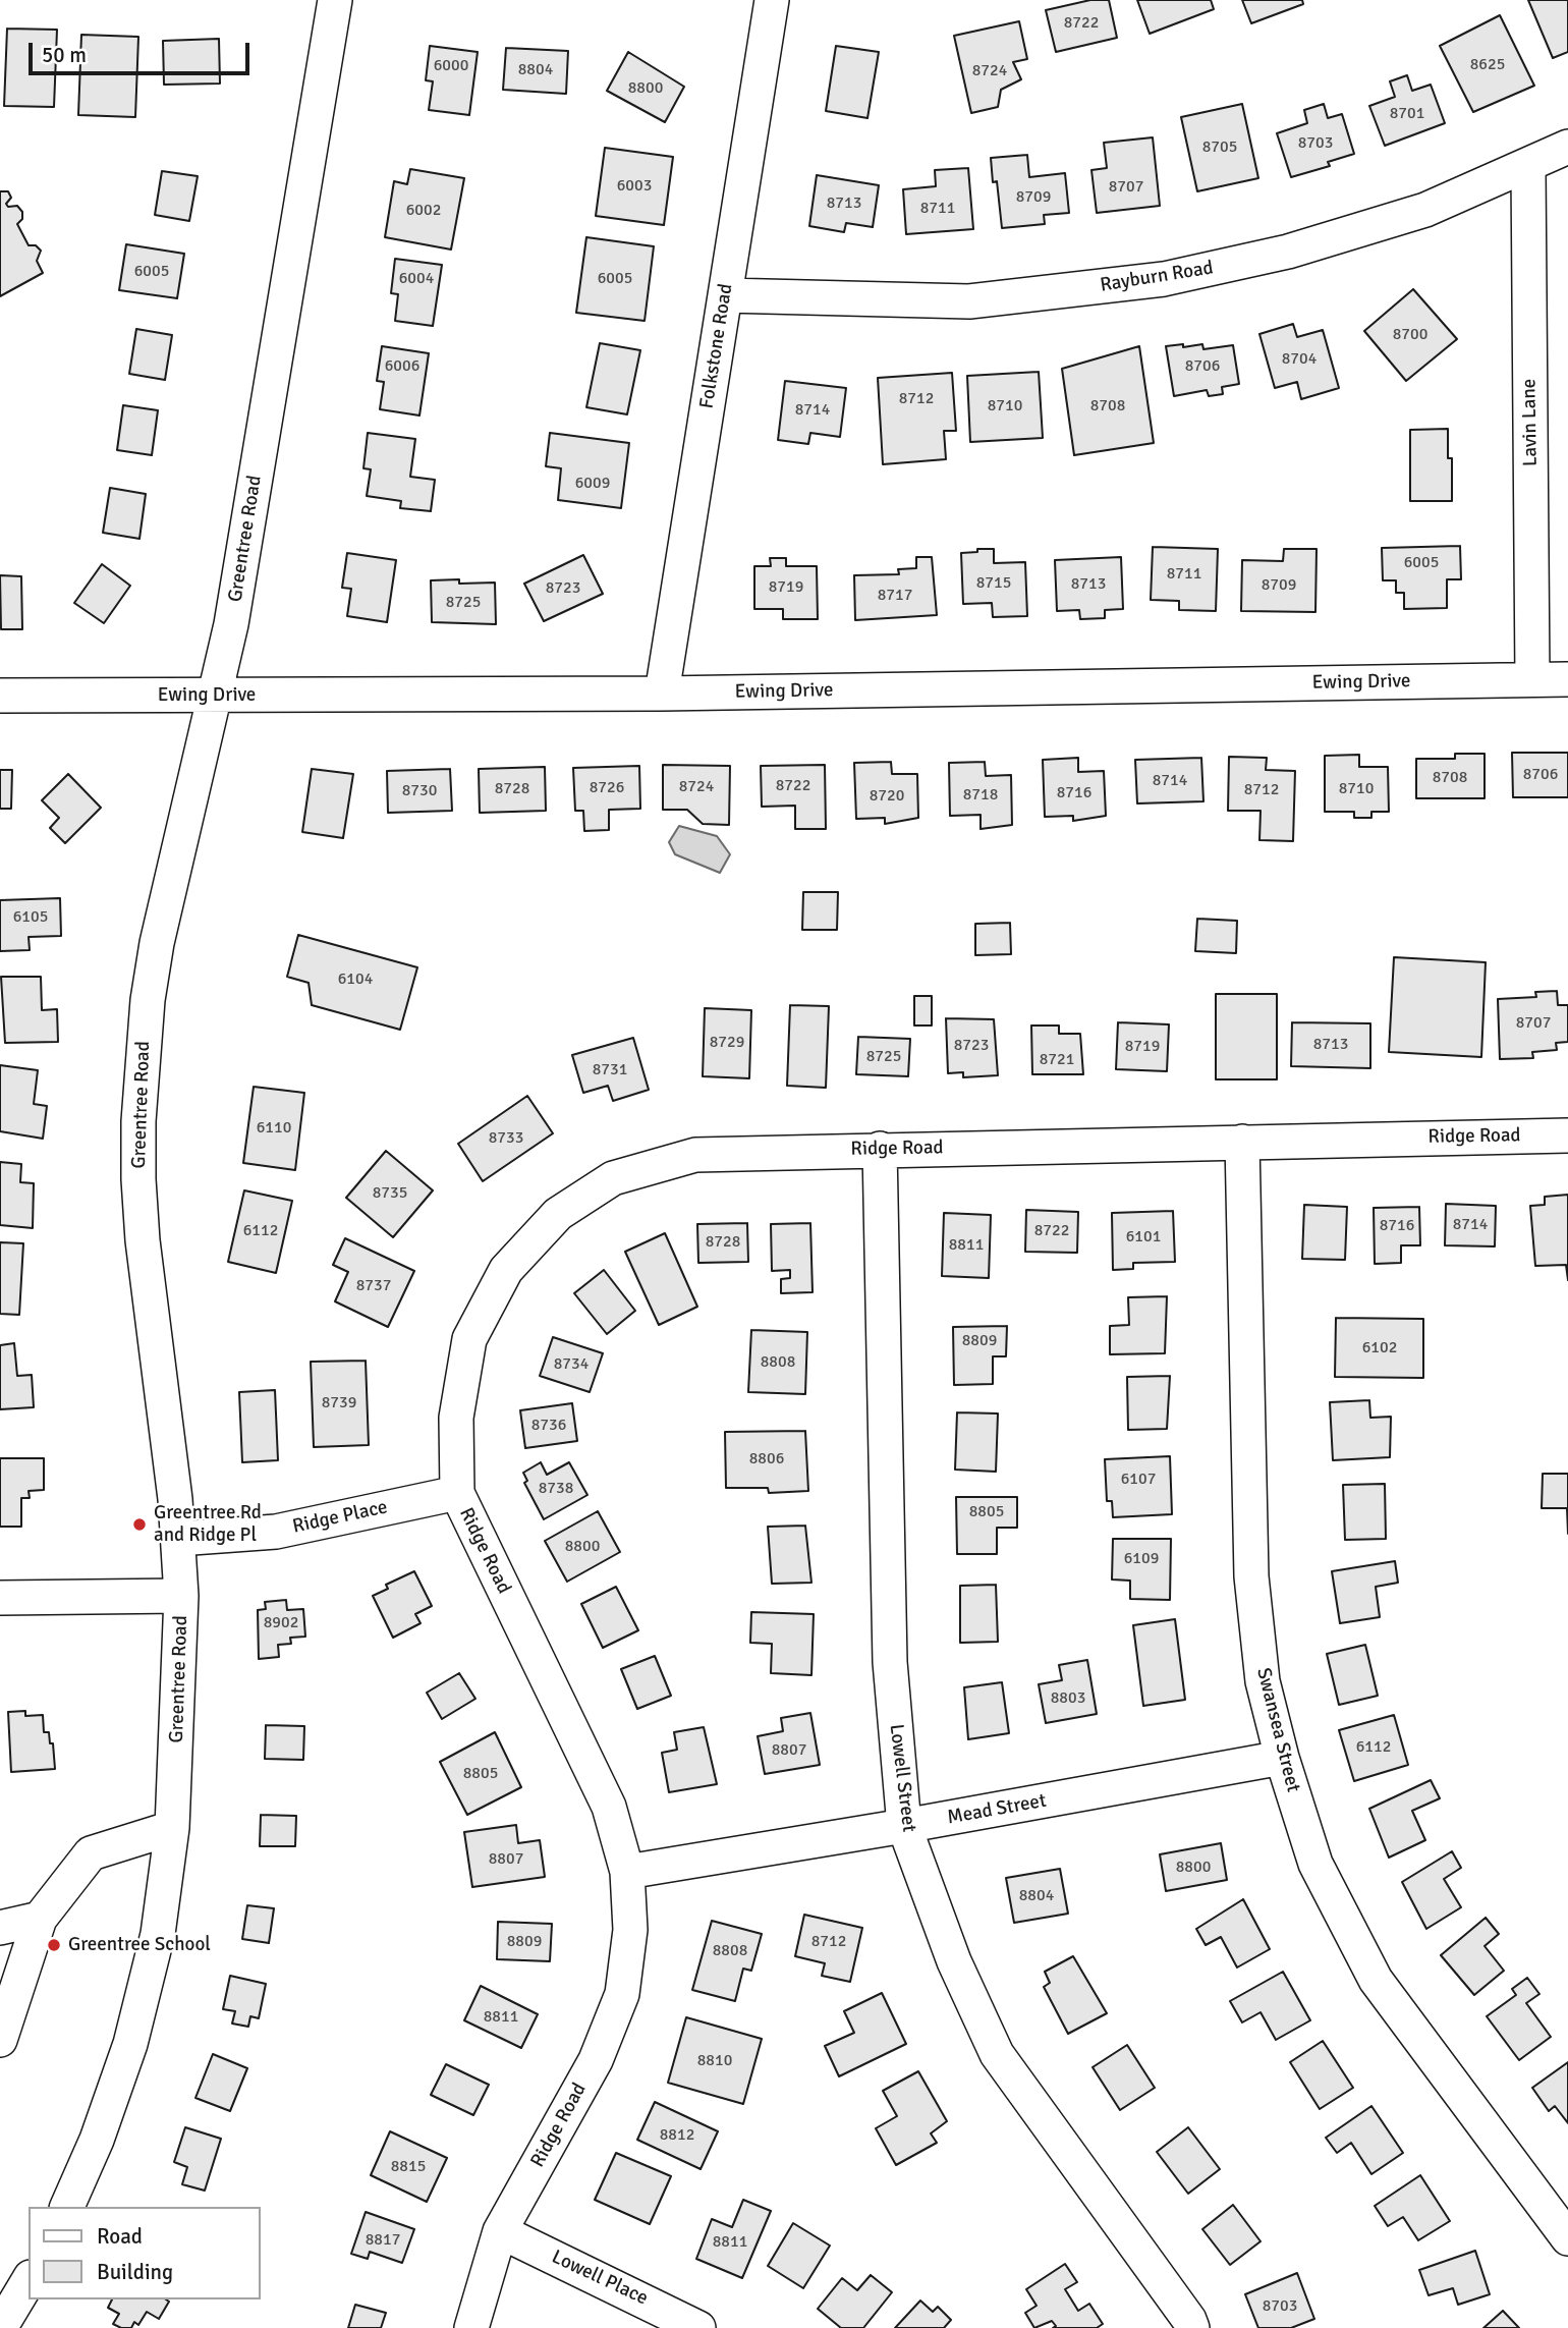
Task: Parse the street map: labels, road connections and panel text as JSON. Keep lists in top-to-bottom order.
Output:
{
  "streets": {
    "street": [
      "Rayburn Road",
      "Folkstone Road",
      "Lavin Lane",
      "Greentree Road",
      "Ewing Drive",
      "Ridge Road",
      "Ridge Place",
      "Swansea Street",
      "Lowell Street",
      "Mead Street",
      "Lowell Place"
    ]
  },
  "crossings": [
    ["Rayburn Road", "Folkstone Road"],
    ["Rayburn Road", "Lavin Lane"],
    ["Folkstone Road", "Ewing Drive"],
    ["Lavin Lane", "Ewing Drive"],
    ["Greentree Road", "Ewing Drive"],
    ["Greentree Road", "Ridge Place"],
    ["Ridge Road", "Ridge Place"],
    ["Ridge Road", "Swansea Street"],
    ["Ridge Road", "Lowell Street"],
    ["Ridge Road", "Mead Street"],
    ["Ridge Road", "Lowell Place"],
    ["Swansea Street", "Mead Street"],
    ["Lowell Street", "Mead Street"]
  ],
  "places": ["Greentree Rd and Ridge Pl", "Greentree School"],
  "house_numbers": [
    "8722",
    "8625",
    "6000",
    "8804",
    "8724",
    "8800",
    "8701",
    "8703",
    "8705",
    "6003",
    "8707",
    "8709",
    "8713",
    "8711",
    "6002",
    "6005",
    "6004",
    "6005",
    "8700",
    "8704",
    "6006",
    "8706",
    "8712",
    "8710",
    "8708",
    "8714",
    "6009",
    "6005",
    "8711",
    "8715",
    "8713",
    "8709",
    "8719",
    "8723",
    "8717",
    "8725",
    "8706",
    "8708",
    "8714",
    "8722",
    "8724",
    "8726",
    "8728",
    "8710",
    "8712",
    "8730",
    "8716",
    "8718",
    "8720",
    "6105",
    "6104",
    "8707",
    "8729",
    "8713",
    "8723",
    "8719",
    "8725",
    "8721",
    "8731",
    "6110",
    "8733",
    "8735",
    "8714",
    "8716",
    "6112",
    "8722",
    "6101",
    "8728",
    "8811",
    "8737",
    "8809",
    "6102",
    "8808",
    "8734",
    "8739",
    "8736",
    "8806",
    "6107",
    "8738",
    "8805",
    "8800",
    "6109",
    "8902",
    "8803",
    "6112",
    "8807",
    "8805",
    "8807",
    "8800",
    "8804",
    "8809",
    "8712",
    "8808",
    "8811",
    "8810",
    "8812",
    "8815",
    "8817",
    "8811",
    "8703"
  ],
  "legend": ["Road", "Building"],
  "scale_bar": "50 m"
}
